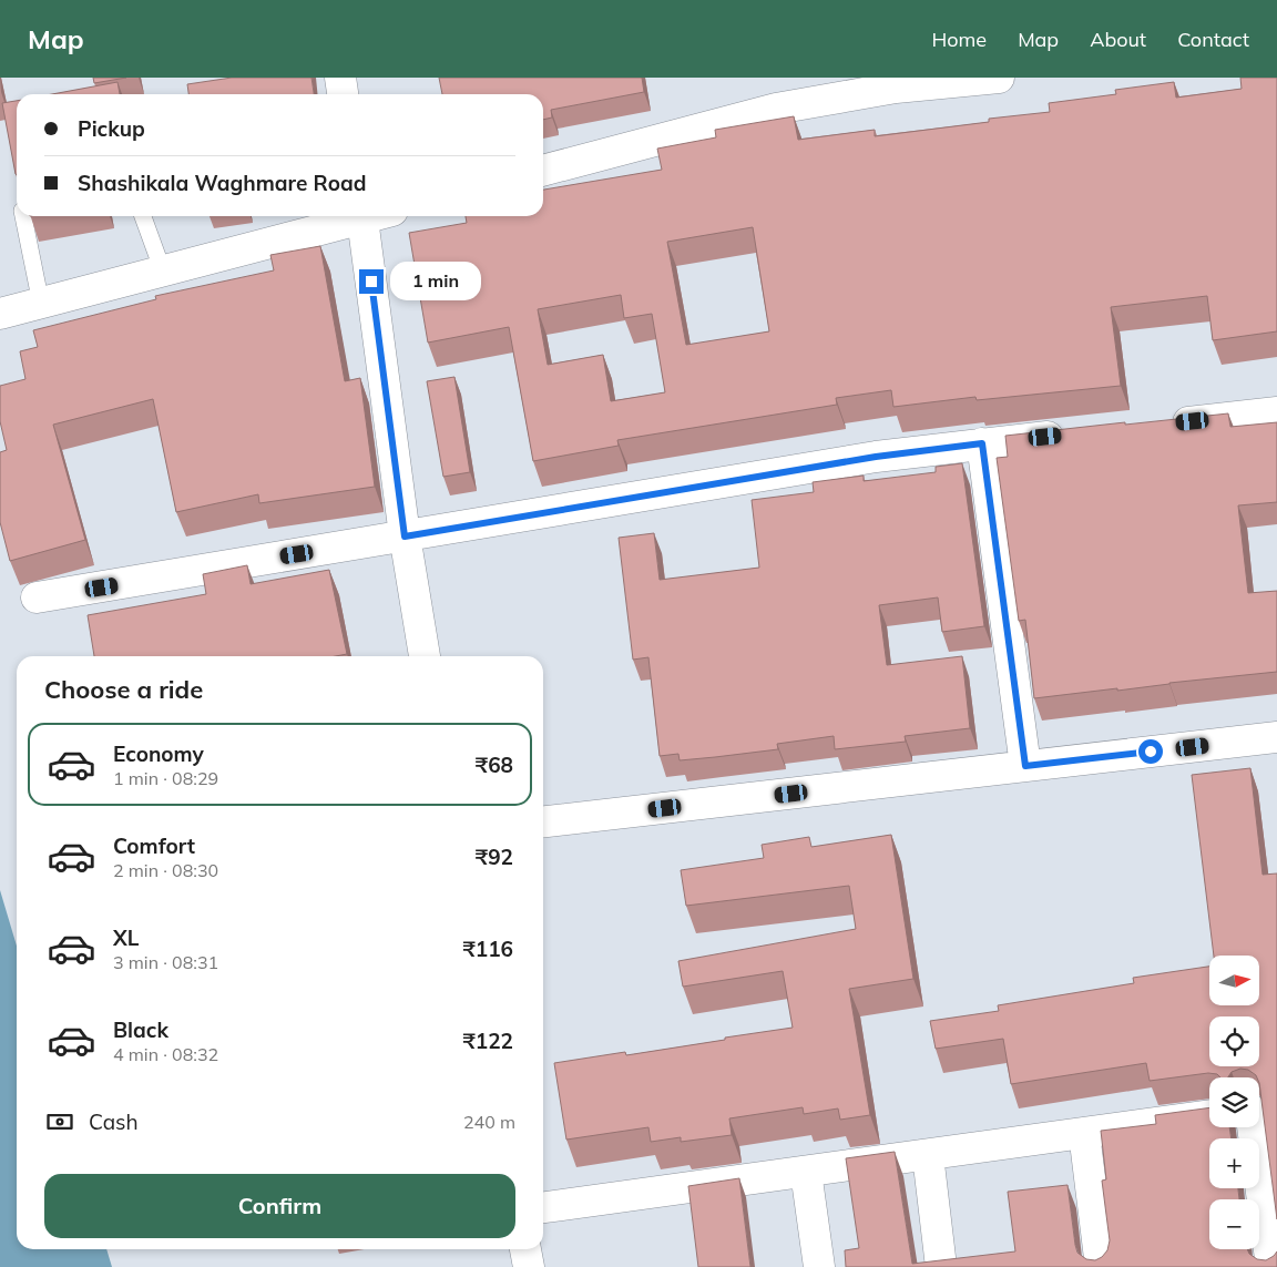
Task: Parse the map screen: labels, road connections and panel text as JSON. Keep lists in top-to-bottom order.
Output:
{
  "north": "right",
  "page": {
    "header": "Map",
    "nav": [
      "Home",
      "Map",
      "About",
      "Contact"
    ],
    "banner": ["Pickup", "Shashikala Waghmare Road"],
    "bubble": "1 min",
    "heading": "Choose a ride",
    "list": [
      {
        "name": "Economy",
        "note": "1 min · 08:29",
        "value": "₹68"
      },
      {
        "name": "Comfort",
        "note": "2 min · 08:30",
        "value": "₹92"
      },
      {
        "name": "XL",
        "note": "3 min · 08:31",
        "value": "₹116"
      },
      {
        "name": "Black",
        "note": "4 min · 08:32",
        "value": "₹122"
      }
    ],
    "map_buttons": ["+", "−"],
    "pay": ["Cash", "240 m"],
    "buttons": "Confirm"
  }
}
